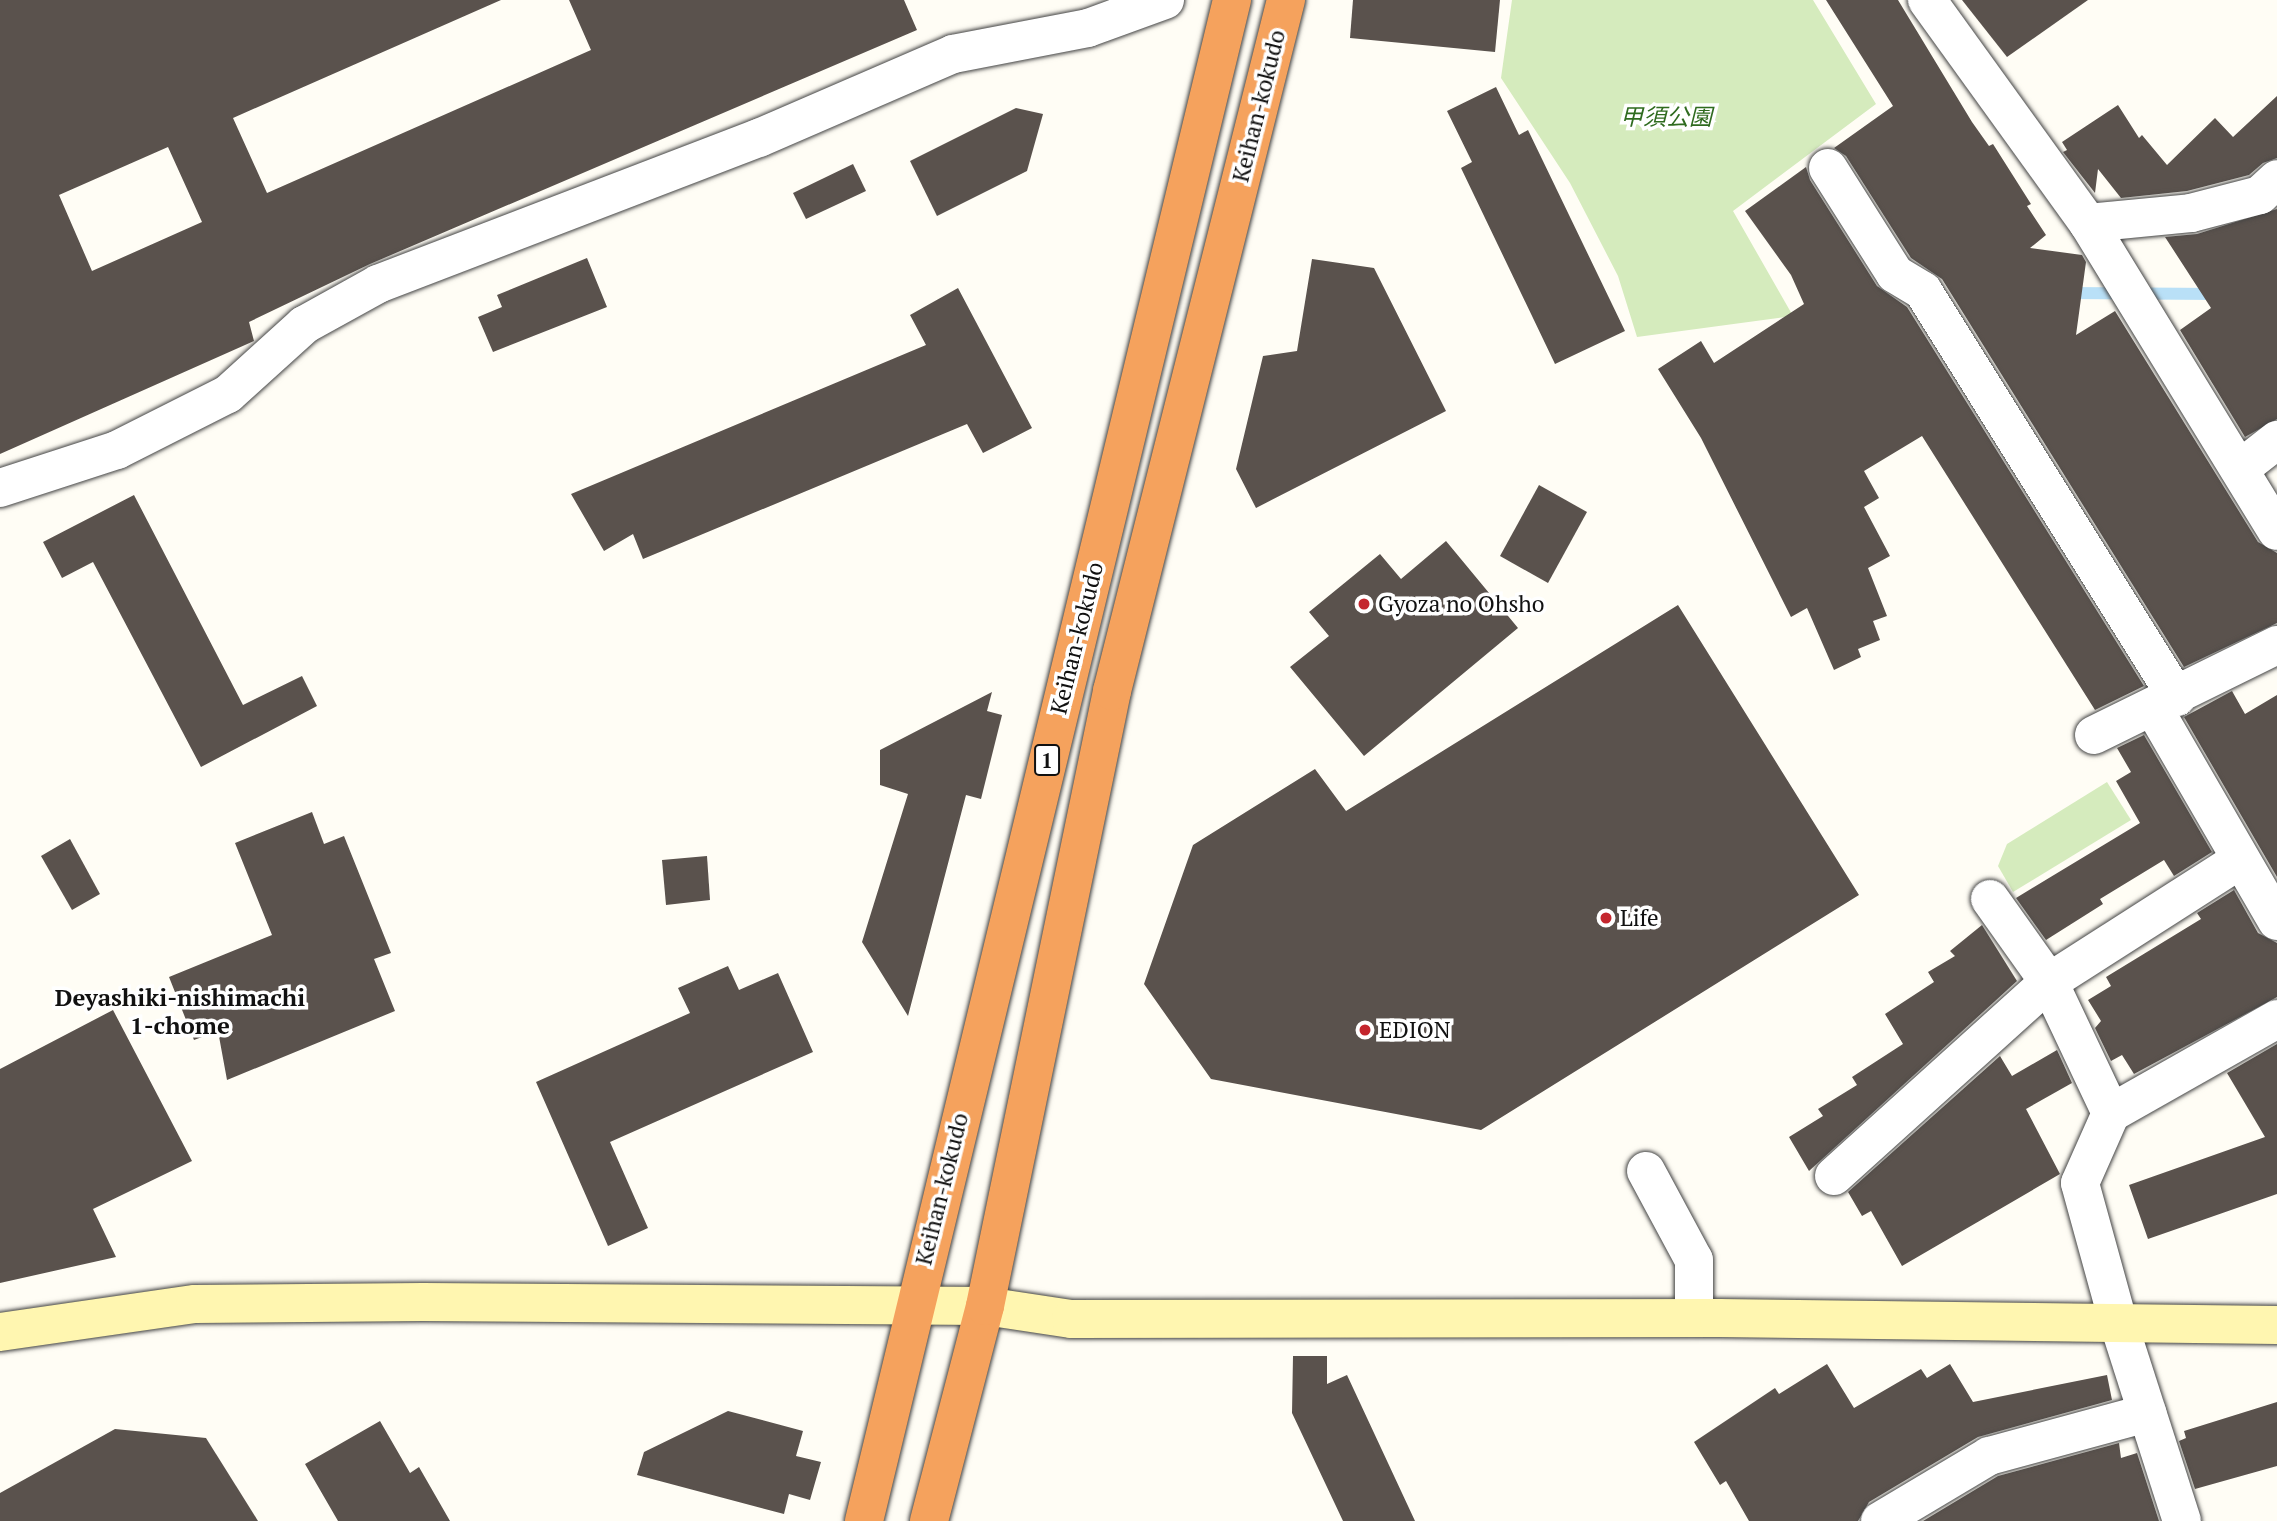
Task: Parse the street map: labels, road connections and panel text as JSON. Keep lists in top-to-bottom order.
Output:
{
  "streets": {
    "highway": ["Keihan-kokudo", "1"]
  },
  "districts": ["Deyashiki-nishimachi 1-chome"],
  "parks": ["甲須公園"],
  "places": ["Gyoza no Ohsho", "Life", "EDION"]
}
